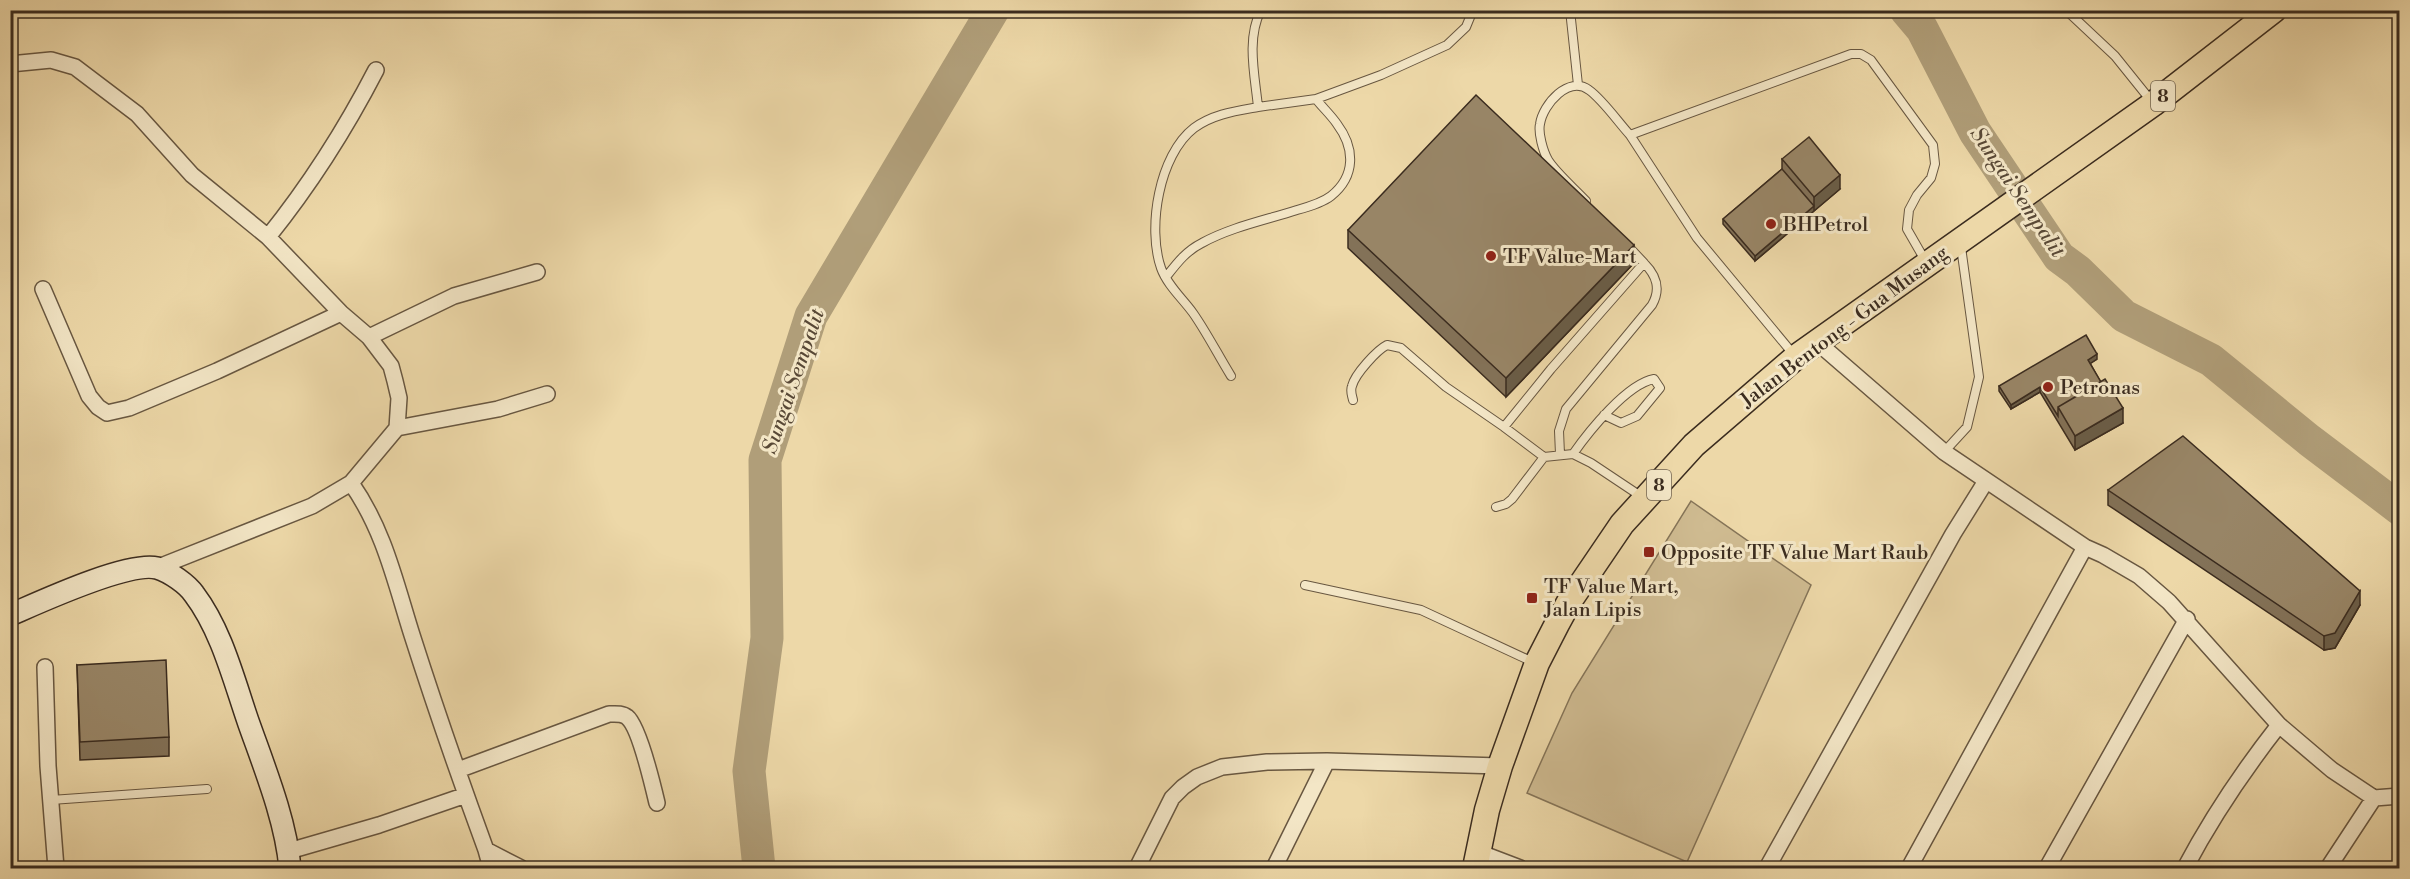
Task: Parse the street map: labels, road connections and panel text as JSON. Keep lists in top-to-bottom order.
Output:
{
  "streets": {
    "main road": ["8", "Jalan Bentong - Gua Musang"]
  },
  "water": ["Sungai Sempalit"],
  "places": {
    "other": ["BHPetrol", "TF Value-Mart", "Petronas"],
    "transit": ["Opposite TF Value Mart Raub", "TF Value Mart, Jalan Lipis"]
  }
}
